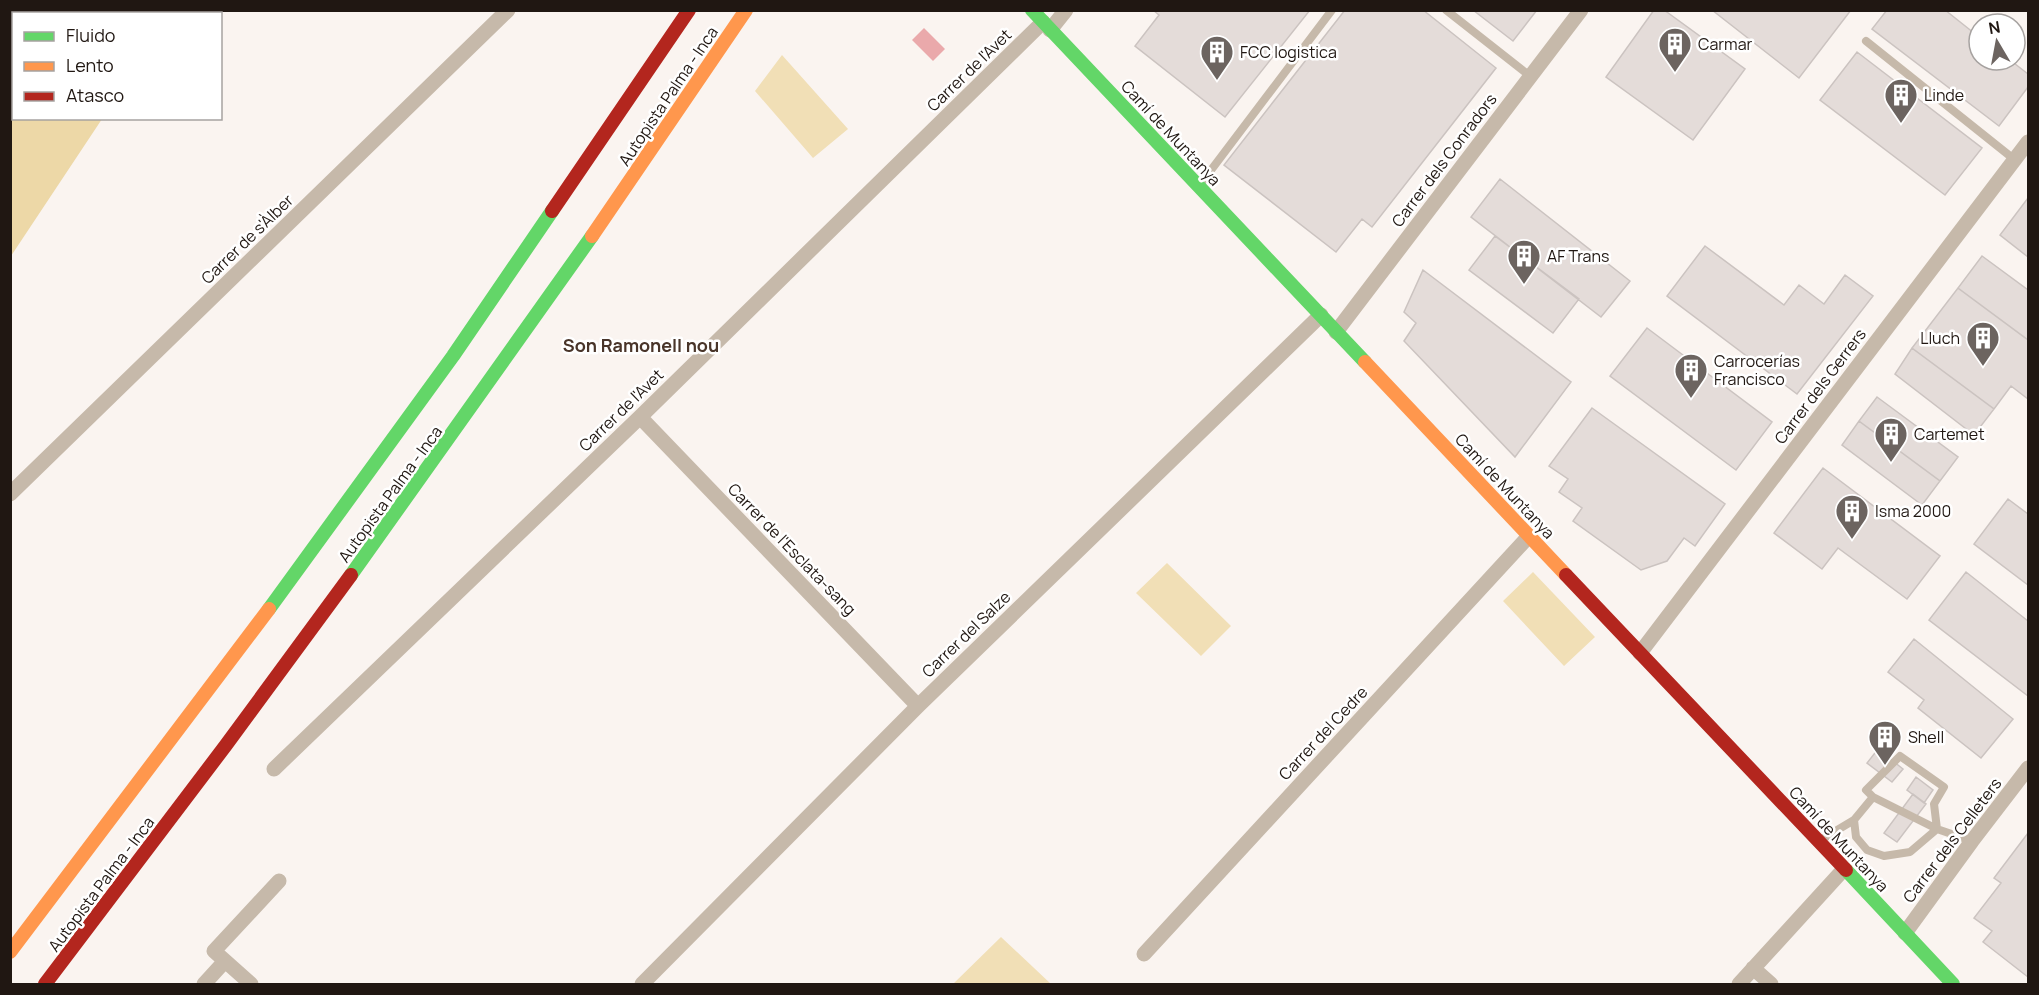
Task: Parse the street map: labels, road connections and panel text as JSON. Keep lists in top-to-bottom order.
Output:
{
  "streets": {
    "main road": ["Autopista Palma - Inca", "Camí de Muntanya"],
    "street": [
      "Carrer de l'Avet",
      "Carrer dels Conradors",
      "Carrer de s'Àlber",
      "Carrer dels Gerrers",
      "Carrer de l'Esclata-sang",
      "Carrer del Salze",
      "Carrer del Cedre",
      "Carrer dels Celleters"
    ]
  },
  "crossings": [
    ["Carrer de l'Avet", "Camí de Muntanya"],
    ["Carrer de l'Avet", "Carrer de l'Esclata-sang"],
    ["Camí de Muntanya", "Carrer dels Conradors"],
    ["Camí de Muntanya", "Carrer dels Gerrers"],
    ["Camí de Muntanya", "Carrer del Salze"],
    ["Camí de Muntanya", "Carrer del Cedre"],
    ["Camí de Muntanya", "Carrer dels Celleters"],
    ["Carrer de l'Esclata-sang", "Carrer del Salze"]
  ],
  "districts": ["Son Ramonell nou"],
  "places": {
    "building": [
      "Carmar",
      "FCC logistica",
      "Linde",
      "AF Trans",
      "Lluch",
      "Carrocerías Francisco",
      "Cartemet",
      "Isma 2000",
      "Shell"
    ]
  },
  "legend": ["Fluido", "Lento", "Atasco"],
  "north": "top"
}
